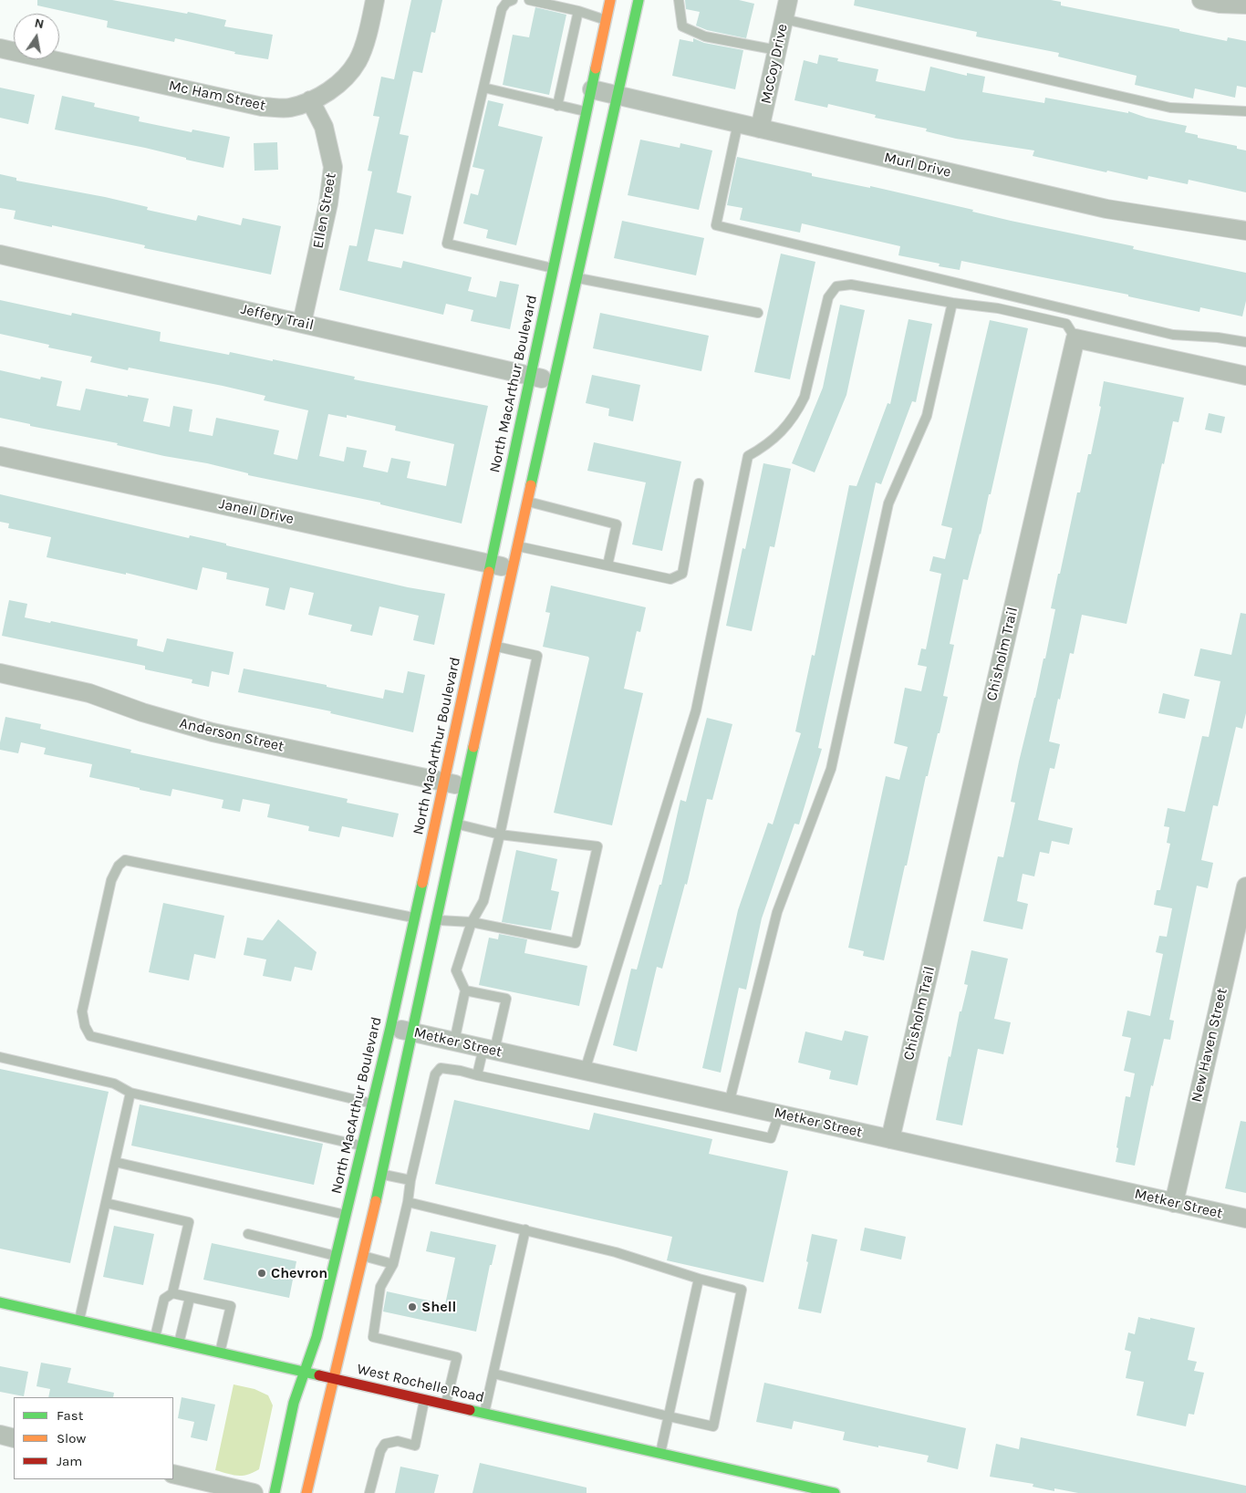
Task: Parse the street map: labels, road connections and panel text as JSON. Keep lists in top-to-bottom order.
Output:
{
  "streets": {
    "main road": ["North MacArthur Boulevard", "West Rochelle Road"],
    "street": [
      "McCoy Drive",
      "Mc Ham Street",
      "Murl Drive",
      "Ellen Street",
      "Jeffery Trail",
      "Janell Drive",
      "Chisholm Trail",
      "Anderson Street",
      "Metker Street",
      "New Haven Street"
    ]
  },
  "crossings": [
    ["McCoy Drive", "Murl Drive"],
    ["Mc Ham Street", "Ellen Street"],
    ["Murl Drive", "North MacArthur Boulevard"],
    ["Ellen Street", "Jeffery Trail"],
    ["Jeffery Trail", "North MacArthur Boulevard"],
    ["North MacArthur Boulevard", "Janell Drive"],
    ["North MacArthur Boulevard", "Anderson Street"],
    ["North MacArthur Boulevard", "Metker Street"],
    ["North MacArthur Boulevard", "West Rochelle Road"],
    ["Chisholm Trail", "Metker Street"],
    ["Metker Street", "New Haven Street"]
  ],
  "places": ["Chevron", "Shell"],
  "legend": ["Fast", "Slow", "Jam"],
  "north": "top"
}
